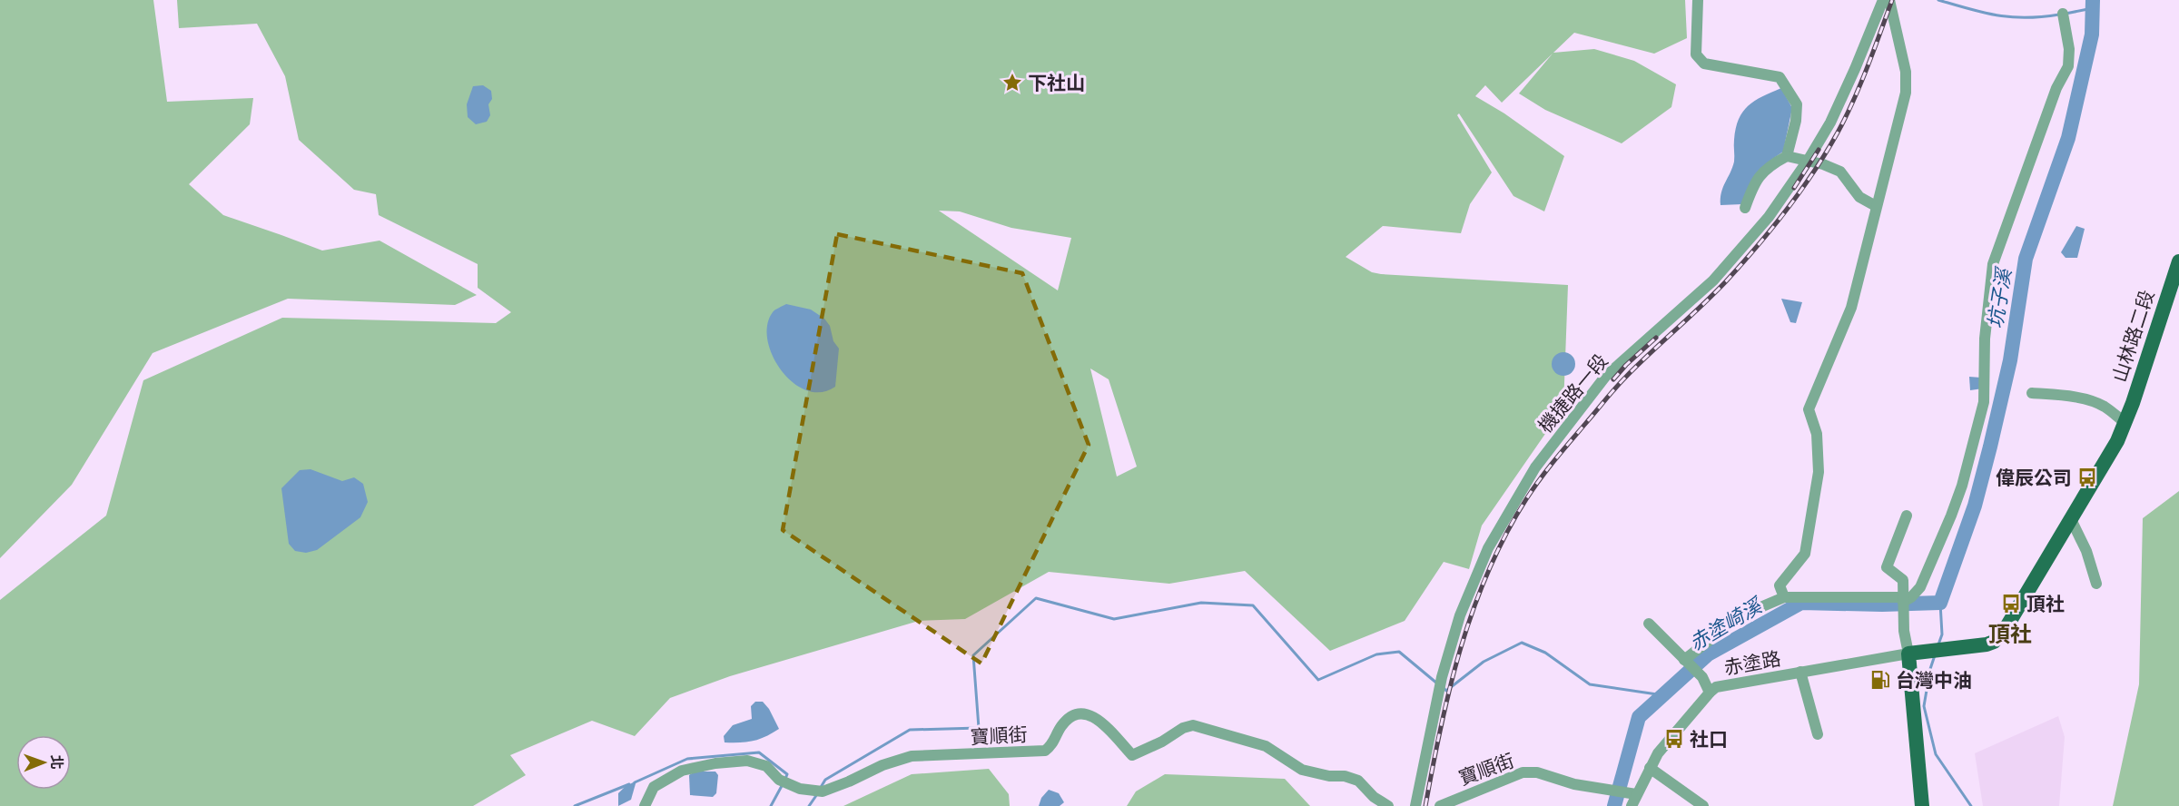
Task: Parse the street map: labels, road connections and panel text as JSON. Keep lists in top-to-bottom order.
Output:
{
  "streets": {
    "main road": ["山林路二段"],
    "street": ["機捷路一段", "赤塗路", "寶順街"]
  },
  "crossings": [
    ["山林路二段", "赤塗路"],
    ["赤塗路", "寶順街"]
  ],
  "districts": ["頂社"],
  "water": ["坑子溪", "赤塗崎溪"],
  "places": {
    "place": ["下社山"],
    "bus stop": ["偉辰公司", "頂社", "社口"],
    "fuel station": ["台灣中油"]
  },
  "north": "right"
}
